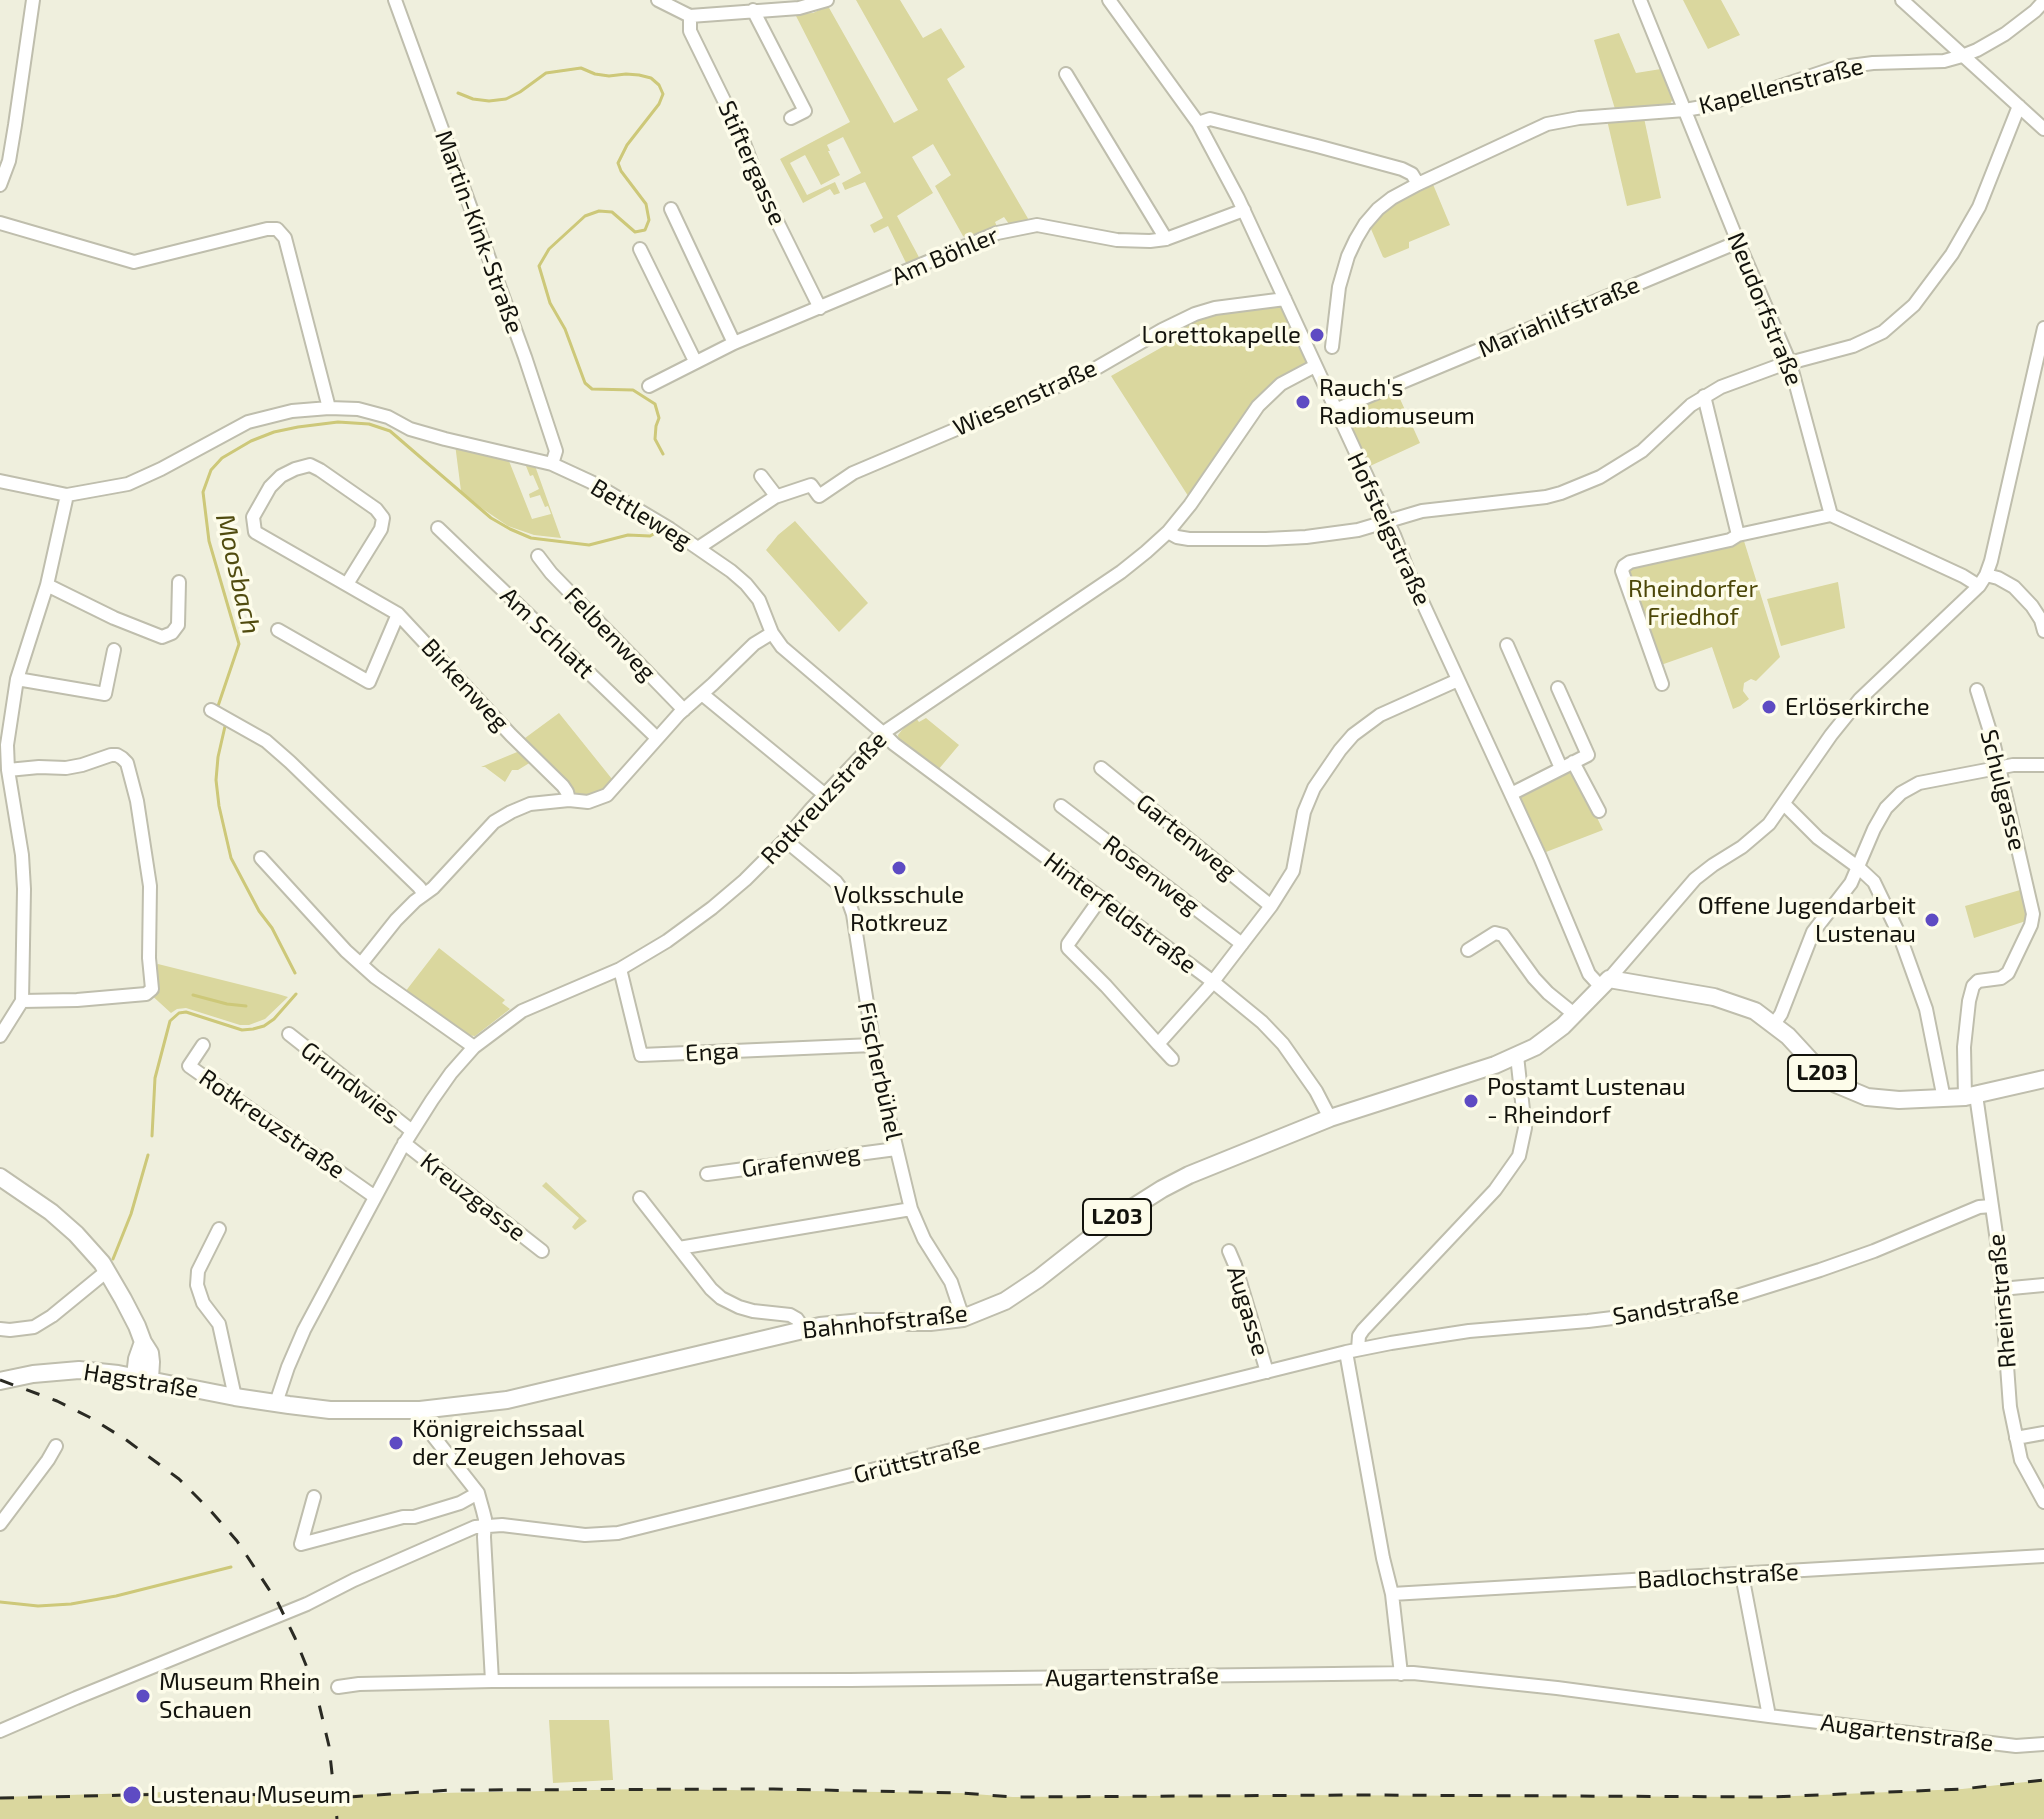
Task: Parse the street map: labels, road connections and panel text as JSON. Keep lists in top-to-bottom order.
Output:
{
  "streets": {
    "main road": ["L203", "Bahnhofstraße", "Hagstraße"],
    "street": [
      "Kapellenstraße",
      "Stiftergasse",
      "Martin-Kink-Straße",
      "Am Böhler",
      "Neudorfstraße",
      "Mariahilfstraße",
      "Wiesenstraße",
      "Bettleweg",
      "Hofsteigstraße",
      "Am Schlatt",
      "Felbenweg",
      "Birkenweg",
      "Schulgasse",
      "Rotkreuzstraße",
      "Gartenweg",
      "Rosenweg",
      "Hinterfeldstraße",
      "Enga",
      "Fischerbühel",
      "Grundwies",
      "Grafenweg",
      "Kreuzgasse",
      "Rheinstraße",
      "Sandstraße",
      "Augasse",
      "Grüttstraße",
      "Badlochstraße",
      "Augartenstraße"
    ]
  },
  "crossings": [
    ["Kapellenstraße", "Neudorfstraße"],
    ["Stiftergasse", "Am Böhler"],
    ["Martin-Kink-Straße", "Bettleweg"],
    ["Am Böhler", "Hofsteigstraße"],
    ["Neudorfstraße", "Mariahilfstraße"],
    ["Mariahilfstraße", "Hofsteigstraße"],
    ["Wiesenstraße", "Bettleweg"],
    ["Wiesenstraße", "Hofsteigstraße"],
    ["Bettleweg", "Rotkreuzstraße"],
    ["Bettleweg", "Hinterfeldstraße"],
    ["Hofsteigstraße", "Rotkreuzstraße"],
    ["Hofsteigstraße", "L203"],
    ["Hofsteigstraße", "Bahnhofstraße"],
    ["Schulgasse", "L203"],
    ["Schulgasse", "Rheinstraße"],
    ["Rotkreuzstraße", "Hinterfeldstraße"],
    ["Rotkreuzstraße", "Enga"],
    ["Rotkreuzstraße", "Fischerbühel"],
    ["Rotkreuzstraße", "Grundwies"],
    ["Rotkreuzstraße", "Kreuzgasse"],
    ["Rotkreuzstraße", "Hagstraße"],
    ["Hinterfeldstraße", "Bahnhofstraße"],
    ["Enga", "Fischerbühel"],
    ["Fischerbühel", "Grafenweg"],
    ["Fischerbühel", "Bahnhofstraße"],
    ["L203", "Rheinstraße"],
    ["L203", "Bahnhofstraße"],
    ["Rheinstraße", "Sandstraße"],
    ["Sandstraße", "Grüttstraße"],
    ["Augasse", "Grüttstraße"],
    ["Bahnhofstraße", "Hagstraße"]
  ],
  "water": ["Moosbach"],
  "parks": ["Rheindorfer Friedhof"],
  "places": [
    "Lorettokapelle",
    "Rauch's Radiomuseum",
    "Erlöserkirche",
    "Volksschule Rotkreuz",
    "Offene Jugendarbeit Lustenau",
    "Postamt Lustenau - Rheindorf",
    "Königreichssaal der Zeugen Jehovas",
    "Museum Rhein Schauen",
    "Lustenau Museum"
  ]
}
